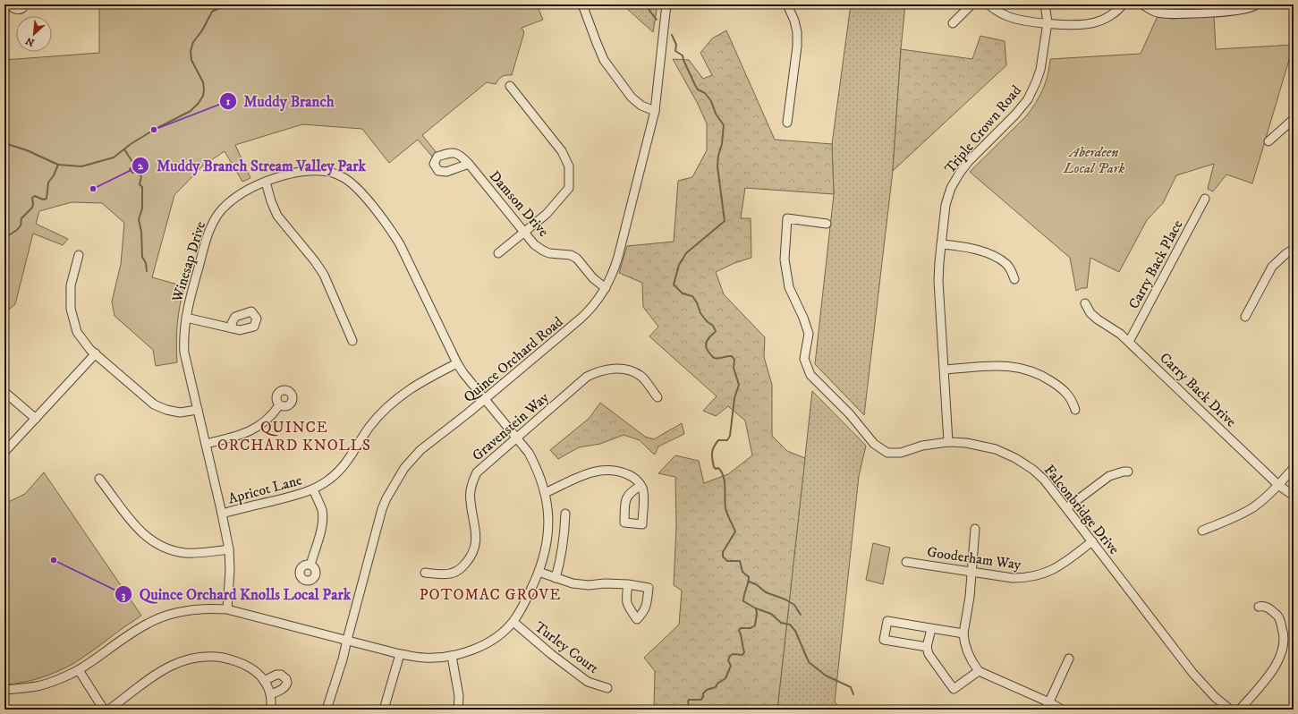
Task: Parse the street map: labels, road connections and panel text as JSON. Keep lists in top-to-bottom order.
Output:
{
  "streets": {
    "street": [
      "Triple Crown Road",
      "Damson Drive",
      "Winesap Drive",
      "Carry Back Place",
      "Quince Orchard Road",
      "Carry Back Drive",
      "Gravenstein Way",
      "Apricot Lane",
      "Falconbridge Drive",
      "Gooderham Way",
      "Turley Court"
    ]
  },
  "crossings": [
    ["Triple Crown Road", "Falconbridge Drive"],
    ["Damson Drive", "Quince Orchard Road"],
    ["Winesap Drive", "Quince Orchard Road"],
    ["Winesap Drive", "Gravenstein Way"],
    ["Winesap Drive", "Apricot Lane"],
    ["Winesap Drive", "Turley Court"],
    ["Carry Back Place", "Carry Back Drive"],
    ["Falconbridge Drive", "Gooderham Way"]
  ],
  "districts": ["QUINCE ORCHARD KNOLLS", "POTOMAC GROVE"],
  "parks": ["Aberdeen Local Park"],
  "places": ["Muddy Branch", "Muddy Branch Stream Valley Park", "Quince Orchard Knolls Local Park"],
  "north": "bottom left"
}
